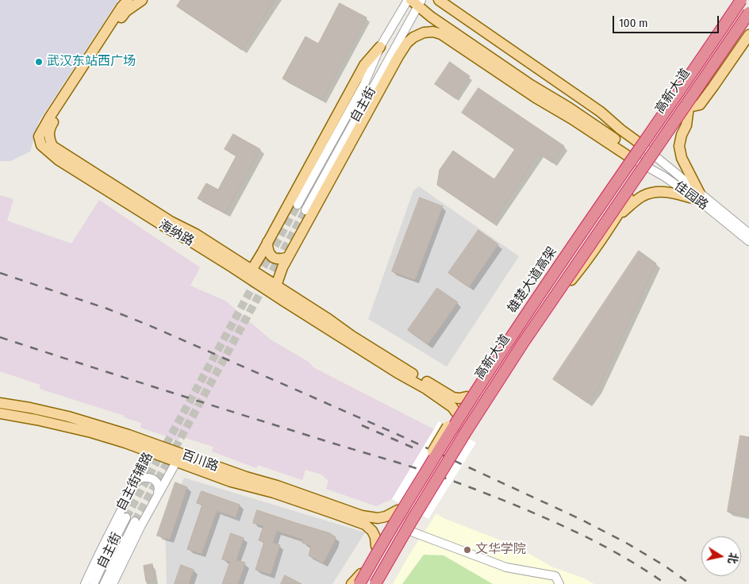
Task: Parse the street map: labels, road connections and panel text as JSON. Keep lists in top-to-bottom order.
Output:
{
  "streets": {
    "highway": ["雄楚大道高架"],
    "main road": ["高新大道", "海纳路", "百川路"],
    "street": ["自主街", "佳园路", "自主街辅路"]
  },
  "crossings": [
    ["高新大道", "佳园路"],
    ["高新大道", "海纳路"],
    ["高新大道", "雄楚大道高架"],
    ["高新大道", "百川路"],
    ["百川路", "自主街辅路"]
  ],
  "places": ["武汉东站西广场", "文华学院"],
  "scale_bar": "100 m",
  "north": "right"
}
